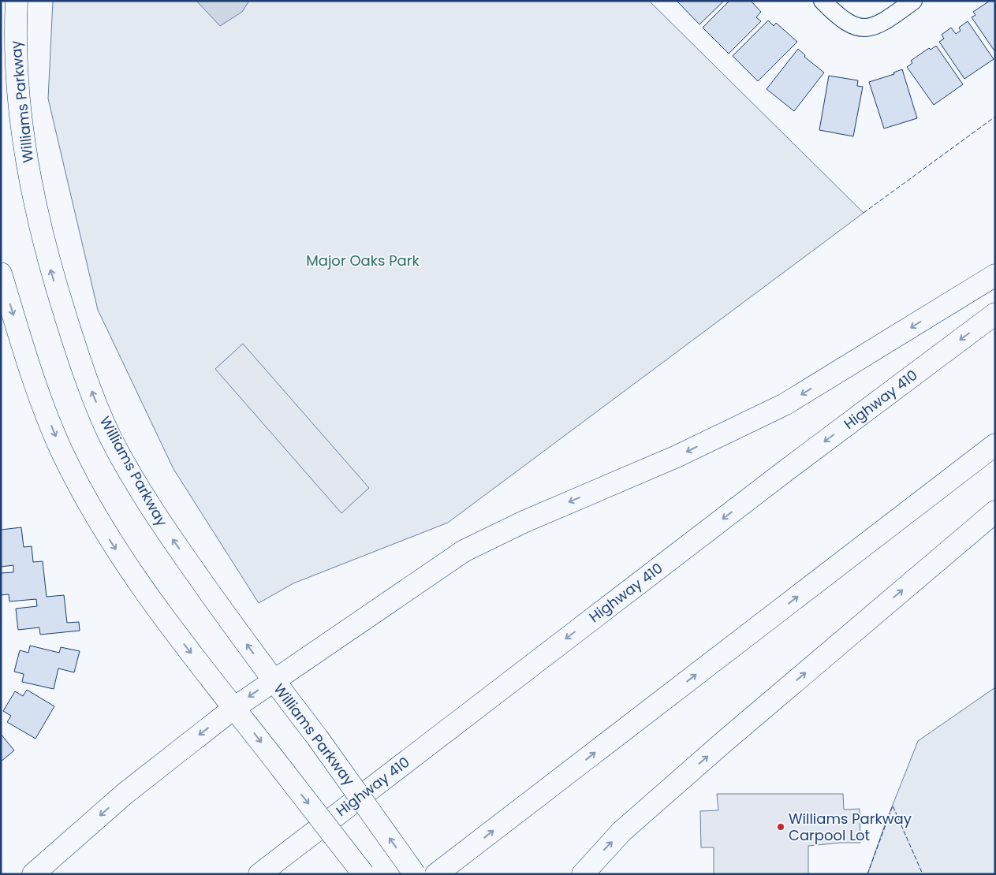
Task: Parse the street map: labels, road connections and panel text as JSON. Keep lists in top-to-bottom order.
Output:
{
  "streets": {
    "main road": ["Williams Parkway", "Highway 410"]
  },
  "parks": ["Major Oaks Park"],
  "places": ["Williams Parkway Carpool Lot"]
}
